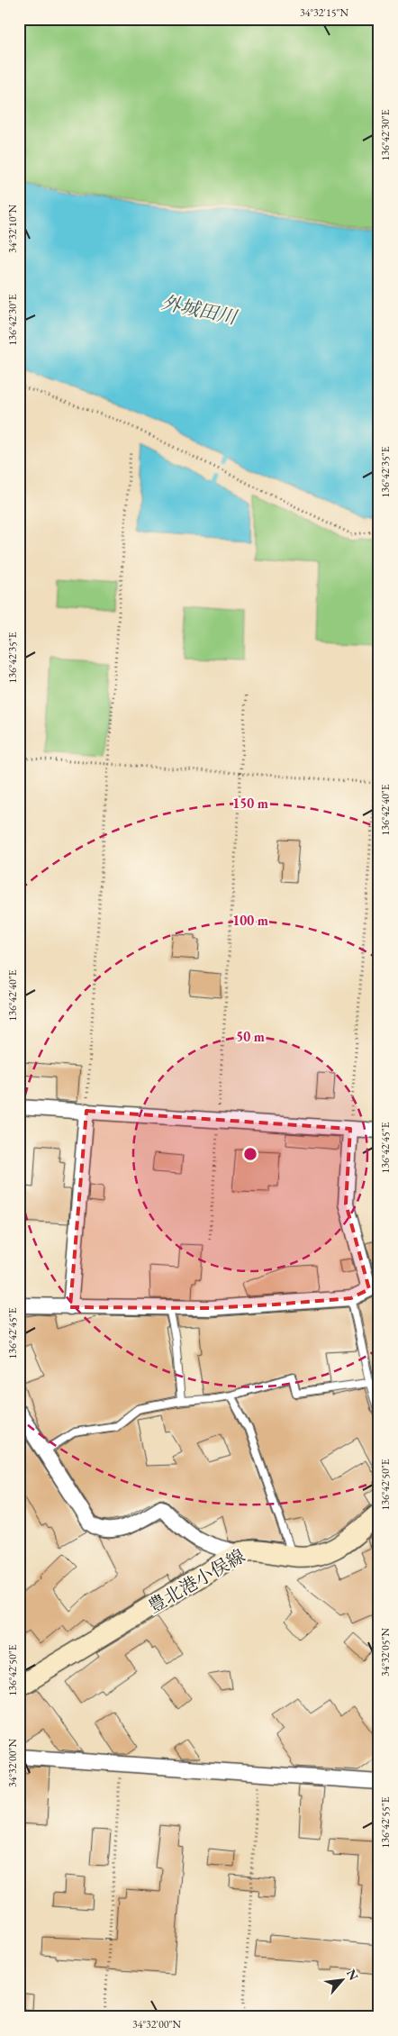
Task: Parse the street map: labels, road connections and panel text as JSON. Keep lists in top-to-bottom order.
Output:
{
  "streets": {
    "main road": ["豊北港小俣線"]
  },
  "water": ["外城田川"],
  "north": "top right",
  "coordinates": [
    "34°32'15\"N",
    "136°42'30\"E",
    "34°32'10\"N",
    "136°42'35\"E",
    "136°42'40\"E",
    "136°42'45\"E",
    "136°42'50\"E",
    "34°32'05\"N",
    "34°32'00\"N",
    "136°42'55\"E"
  ],
  "rings": ["150 m", "100 m", "50 m"]
}
